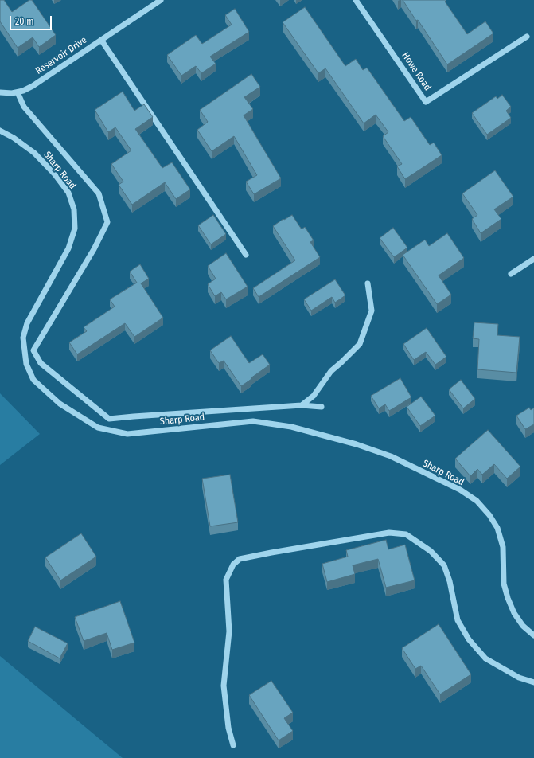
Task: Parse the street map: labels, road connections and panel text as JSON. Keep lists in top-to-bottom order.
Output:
{
  "streets": {
    "street": ["Reservoir Drive", "Howe Road", "Sharp Road"]
  },
  "scale_bar": "20 m"
}
